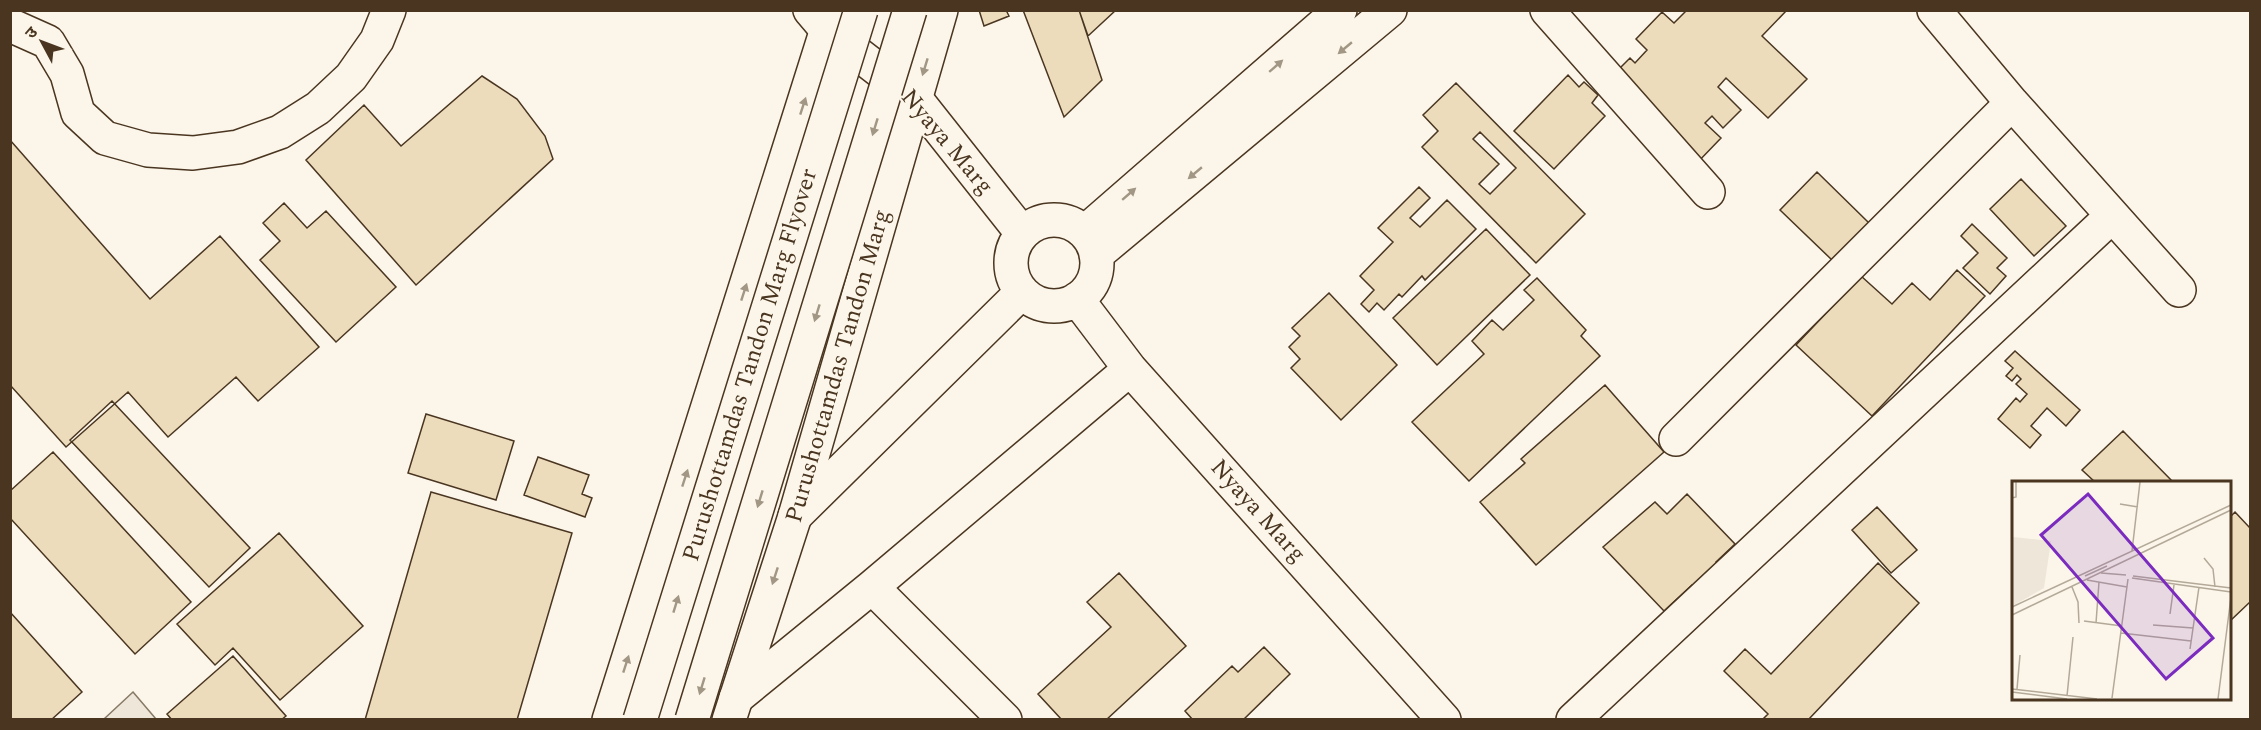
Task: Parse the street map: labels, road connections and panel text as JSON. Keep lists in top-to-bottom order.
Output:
{
  "streets": {
    "street": ["Nyaya Marg", "Purushottamdas Tandon Marg Flyover", "Purushottamdas Tandon Marg"]
  },
  "crossings": [
    ["Nyaya Marg", "Purushottamdas Tandon Marg"]
  ],
  "north": "top left"
}
